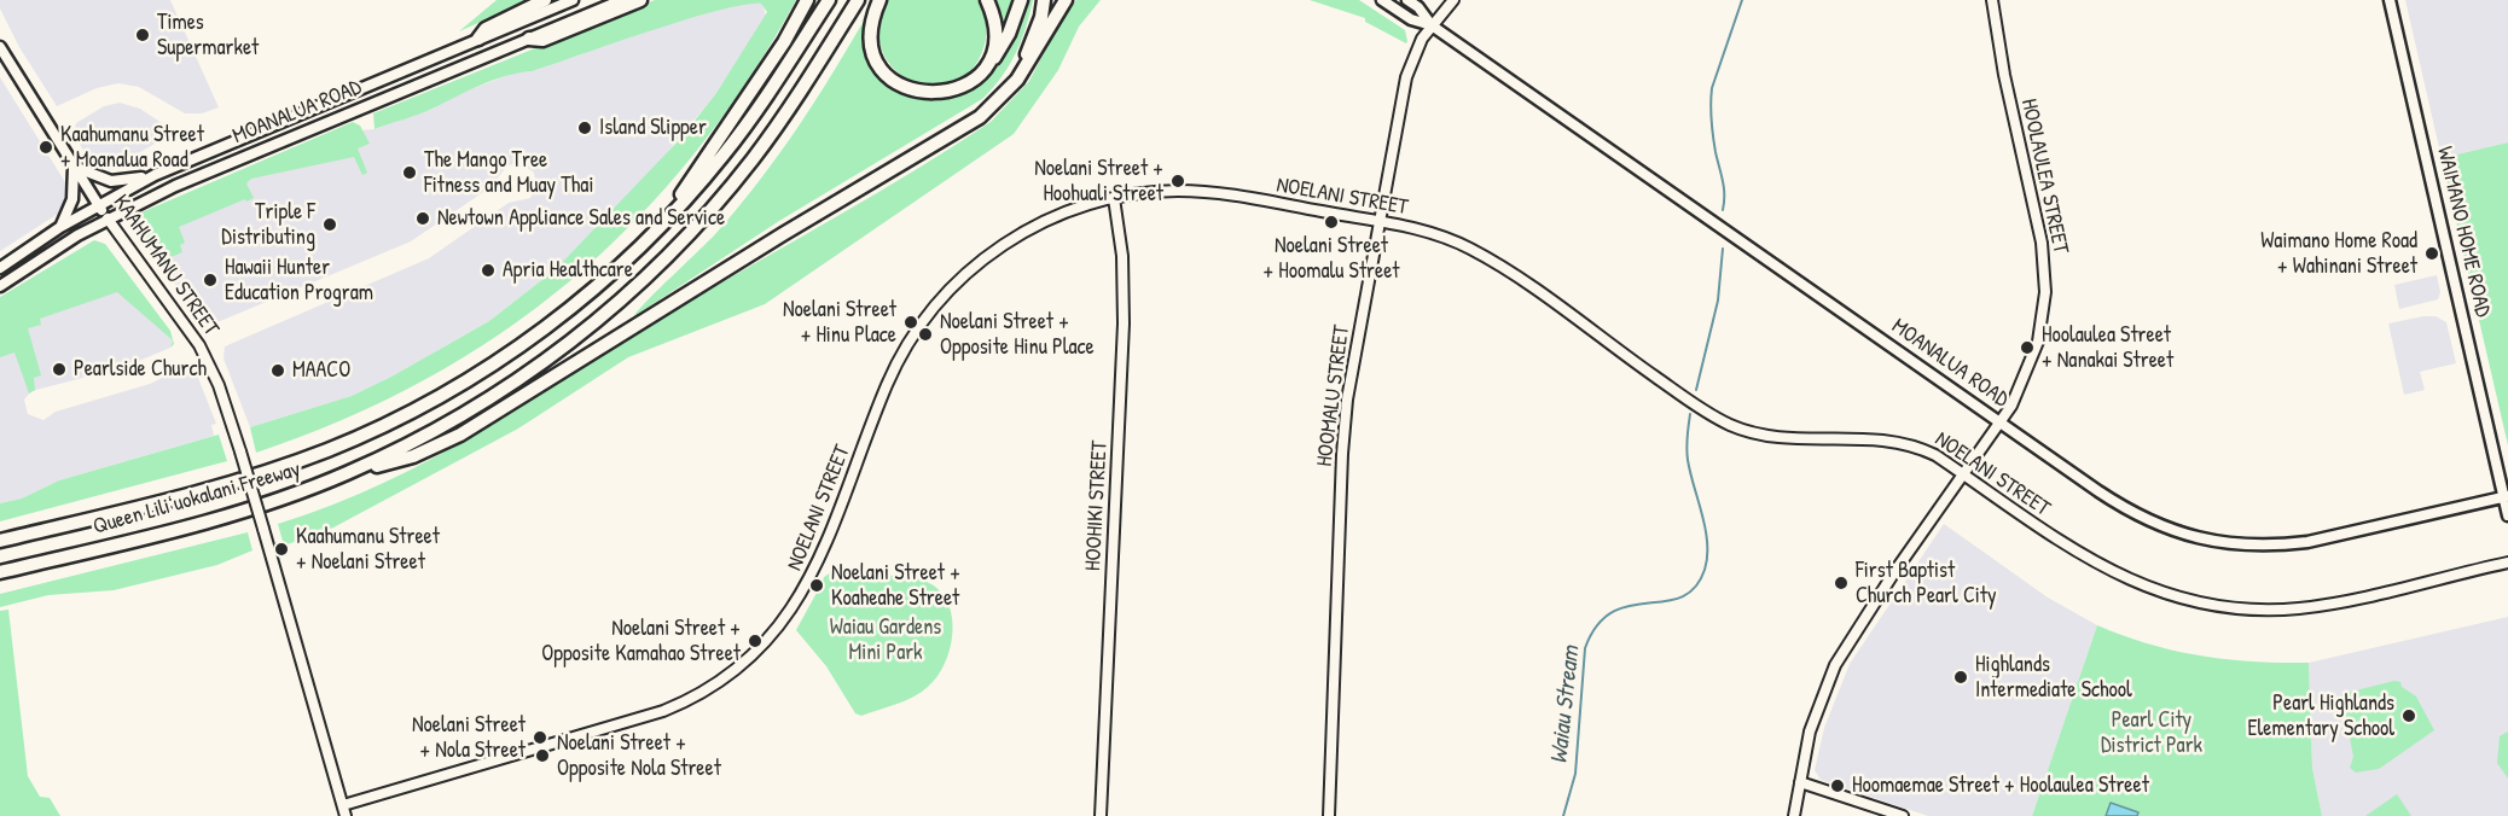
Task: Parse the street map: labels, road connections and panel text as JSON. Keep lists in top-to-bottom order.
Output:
{
  "streets": {
    "highway": ["Queen Liliʻuokalani Freeway"],
    "main road": ["MOANALUA ROAD", "WAIMANO HOME ROAD", "KAAHUMANU STREET"],
    "street": [
      "HOOLAULEA STREET",
      "NOELANI STREET",
      "HOOMALU STREET",
      "HOOHIKI STREET"
    ]
  },
  "crossings": [
    ["MOANALUA ROAD", "HOOLAULEA STREET"],
    ["MOANALUA ROAD", "WAIMANO HOME ROAD"],
    ["MOANALUA ROAD", "KAAHUMANU STREET"],
    ["MOANALUA ROAD", "HOOMALU STREET"],
    ["HOOLAULEA STREET", "NOELANI STREET"],
    ["NOELANI STREET", "KAAHUMANU STREET"],
    ["NOELANI STREET", "HOOMALU STREET"],
    ["NOELANI STREET", "HOOHIKI STREET"]
  ],
  "water": ["Waiau Stream"],
  "parks": ["Waiau Gardens Mini Park", "Pearl City District Park"],
  "places": [
    "Times Supermarket",
    "Island Slipper",
    "Kaahumanu Street + Moanalua Road",
    "The Mango Tree Fitness and Muay Thai",
    "Noelani Street + Hoohuali Street",
    "Newtown Appliance Sales and Service",
    "Noelani Street + Hoomalu Street",
    "Triple F Distributing",
    "Waimano Home Road + Wahinani Street",
    "Apria Healthcare",
    "Hawaii Hunter Education Program",
    "Noelani Street + Hinu Place",
    "Noelani Street + Opposite Hinu Place",
    "Hoolaulea Street + Nanakai Street",
    "Pearlside Church",
    "MAACO",
    "Kaahumanu Street + Noelani Street",
    "First Baptist Church Pearl City",
    "Noelani Street + Koaheahe Street",
    "Noelani Street + Opposite Kamahao Street",
    "Highlands Intermediate School",
    "Pearl Highlands Elementary School",
    "Noelani Street + Nola Street",
    "Noelani Street + Opposite Nola Street",
    "Hoomaemae Street + Hoolaulea Street"
  ]
}
